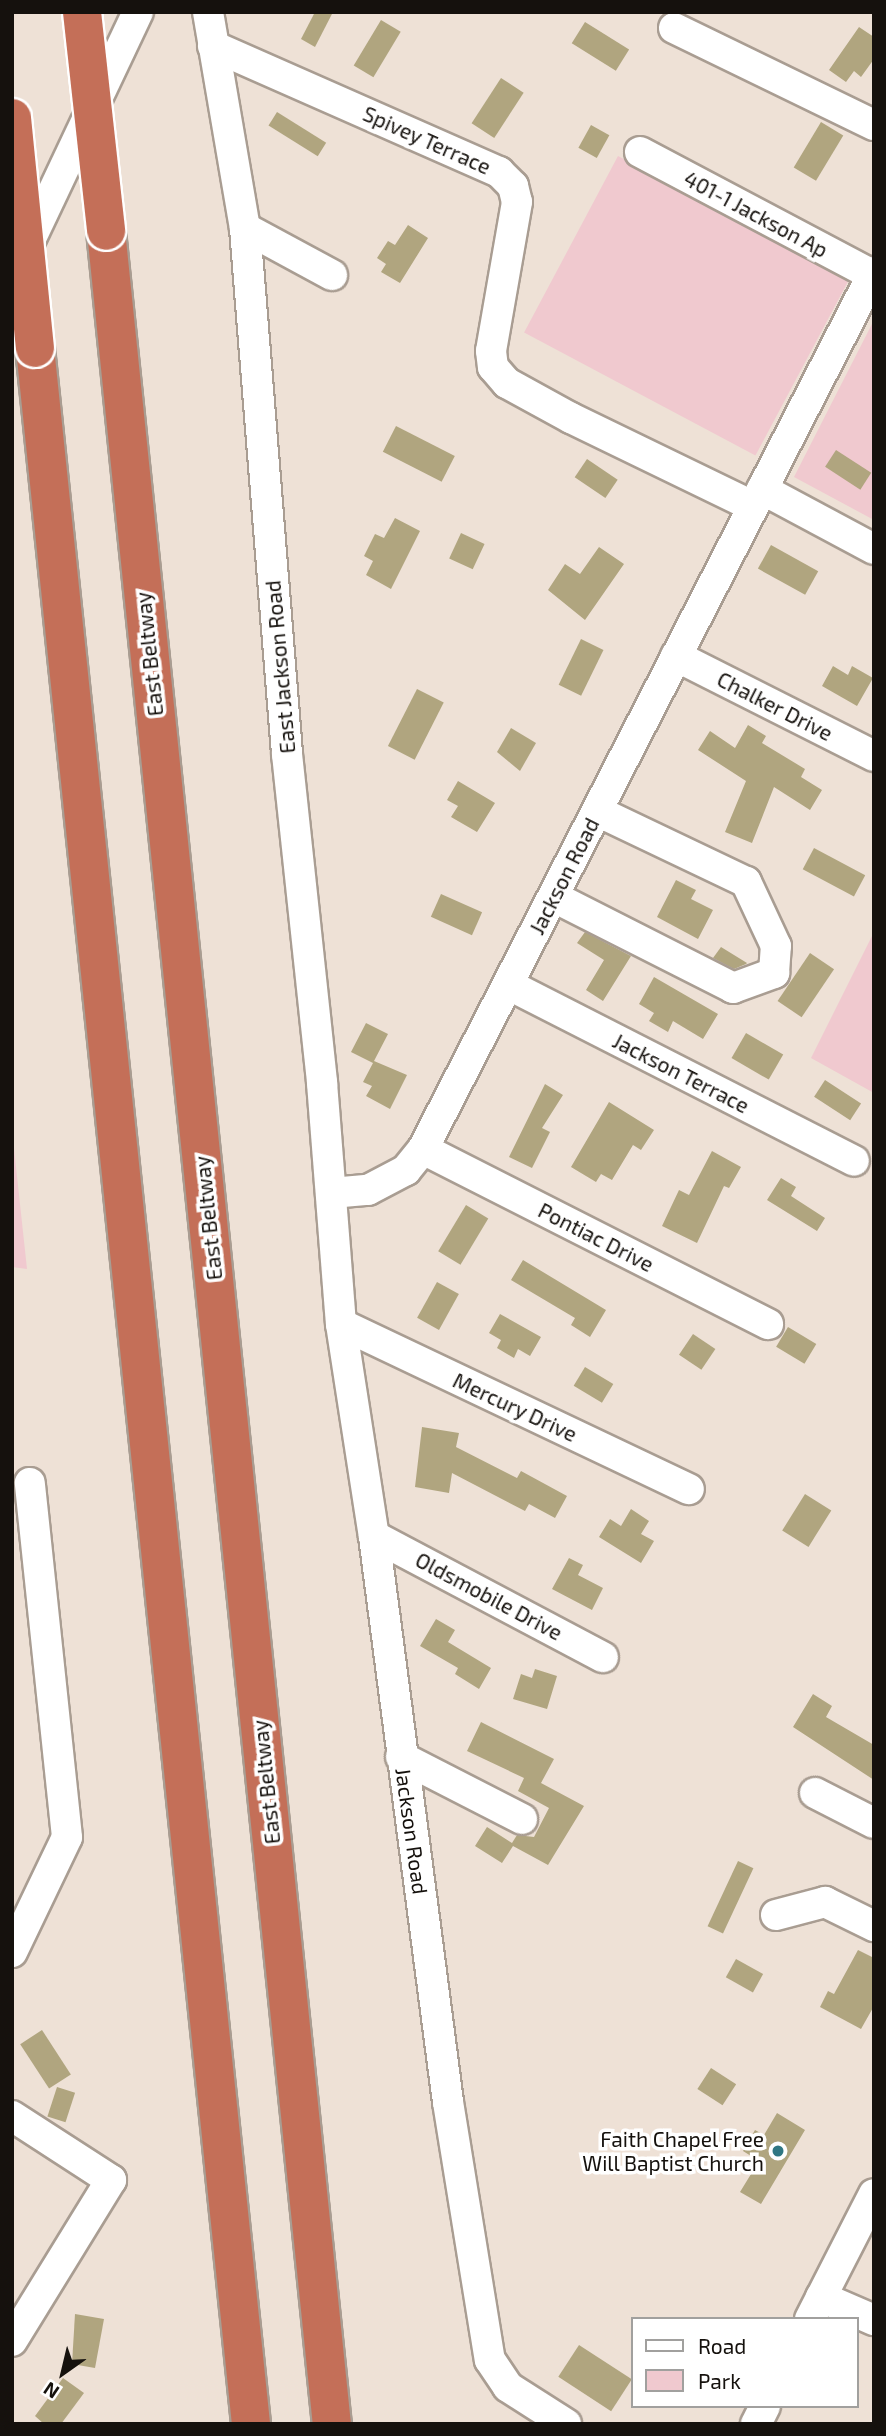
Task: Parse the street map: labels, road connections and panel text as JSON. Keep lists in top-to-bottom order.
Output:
{
  "streets": {
    "highway": ["East Beltway"],
    "street": [
      "Spivey Terrace",
      "401-1 Jackson Ap",
      "East Jackson Road",
      "Chalker Drive",
      "Jackson Road",
      "Jackson Terrace",
      "Pontiac Drive",
      "Mercury Drive",
      "Oldsmobile Drive"
    ]
  },
  "crossings": [
    ["Spivey Terrace", "East Jackson Road"],
    ["Spivey Terrace", "Jackson Road"],
    ["401-1 Jackson Ap", "Jackson Road"],
    ["East Jackson Road", "Jackson Road"],
    ["East Jackson Road", "Mercury Drive"],
    ["Chalker Drive", "Jackson Road"],
    ["Jackson Road", "Jackson Terrace"],
    ["Jackson Road", "Pontiac Drive"],
    ["Jackson Road", "Mercury Drive"],
    ["Jackson Road", "Oldsmobile Drive"]
  ],
  "places": ["Faith Chapel Free Will Baptist Church"],
  "legend": ["Road", "Park"],
  "north": "bottom left"
}
